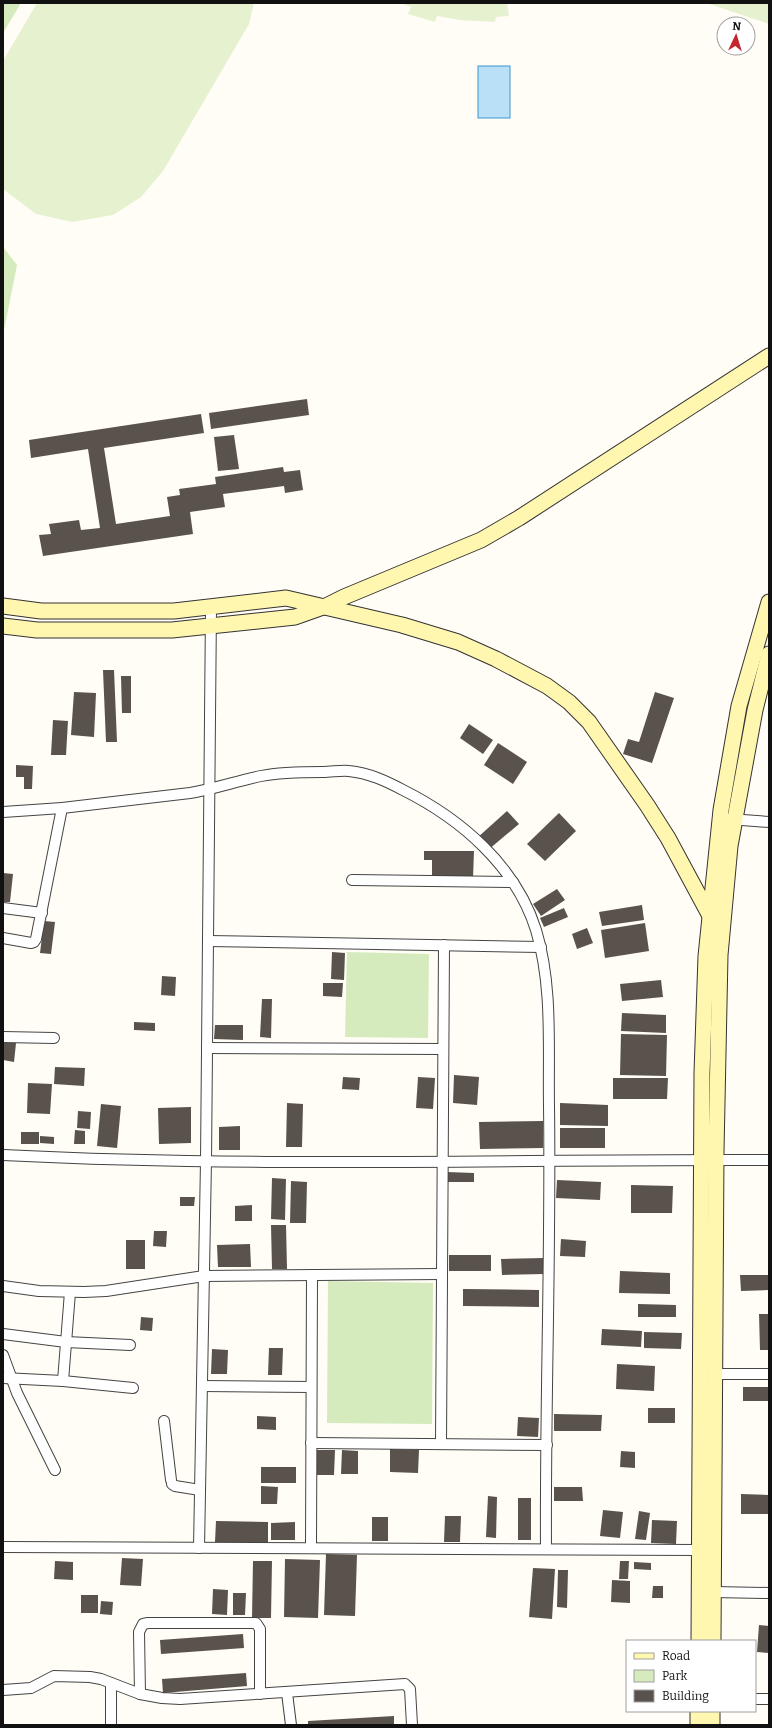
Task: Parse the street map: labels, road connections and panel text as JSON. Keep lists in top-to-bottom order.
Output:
{
  "legend": ["Road", "Park", "Building"],
  "north": "top"
}
